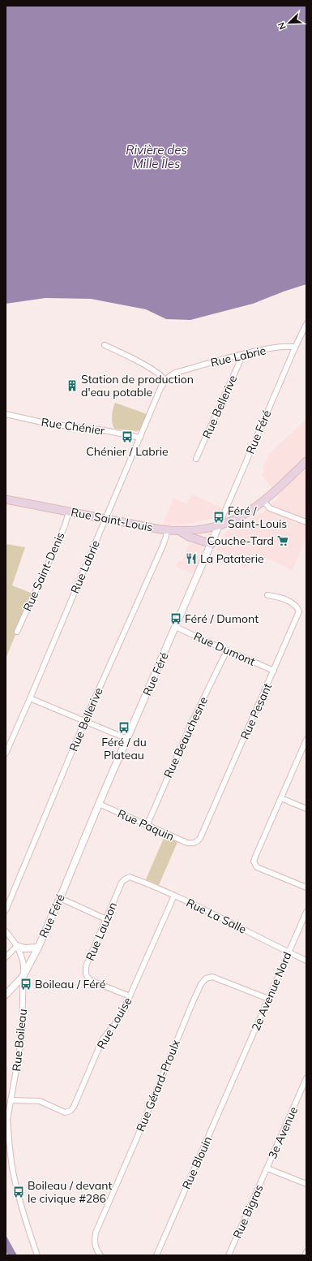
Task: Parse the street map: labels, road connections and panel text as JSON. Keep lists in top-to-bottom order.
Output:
{
  "streets": {
    "main road": ["Rue Saint-Louis"],
    "street": [
      "Rue Labrie",
      "Rue Bellerive",
      "Rue Chénier",
      "Rue Féré",
      "Rue Saint-Denis",
      "Rue Dumont",
      "Rue Pesant",
      "Rue Beauchesne",
      "Rue Paquin",
      "Rue La Salle",
      "Rue Lauzon",
      "2e Avenue Nord",
      "Rue Louise",
      "Rue Boileau",
      "Rue Gérard-Proulx",
      "3e Avenue",
      "Rue Blouin",
      "Rue Bigras"
    ]
  },
  "crossings": [
    ["Rue Labrie", "Rue Bellerive"],
    ["Rue Labrie", "Rue Chénier"],
    ["Rue Labrie", "Rue Féré"],
    ["Rue Labrie", "Rue Saint-Louis"],
    ["Rue Bellerive", "Rue Saint-Louis"],
    ["Rue Féré", "Rue Saint-Louis"],
    ["Rue Féré", "Rue Dumont"],
    ["Rue Féré", "Rue Paquin"],
    ["Rue Féré", "Rue Boileau"],
    ["Rue Saint-Louis", "Rue Saint-Denis"],
    ["Rue Dumont", "Rue Pesant"],
    ["Rue Dumont", "Rue Beauchesne"],
    ["Rue Pesant", "Rue Paquin"],
    ["Rue Beauchesne", "Rue Paquin"],
    ["Rue La Salle", "Rue Lauzon"],
    ["Rue La Salle", "2e Avenue Nord"],
    ["Rue La Salle", "Rue Louise"],
    ["Rue Lauzon", "Rue Louise"],
    ["2e Avenue Nord", "Rue Gérard-Proulx"],
    ["2e Avenue Nord", "Rue Blouin"],
    ["Rue Louise", "Rue Boileau"],
    ["3e Avenue", "Rue Bigras"]
  ],
  "water": ["Rivière des Mille Îles"],
  "places": {
    "building": ["Station de production d'eau potable"],
    "bus stop": [
      "Chénier / Labrie",
      "Féré / Saint-Louis",
      "Féré / Dumont",
      "Féré / du Plateau",
      "Boileau / Féré",
      "Boileau / devant le civique #286"
    ],
    "supermarket": ["Couche-Tard"],
    "restaurant": ["La Pataterie"]
  },
  "north": "bottom left"
}
